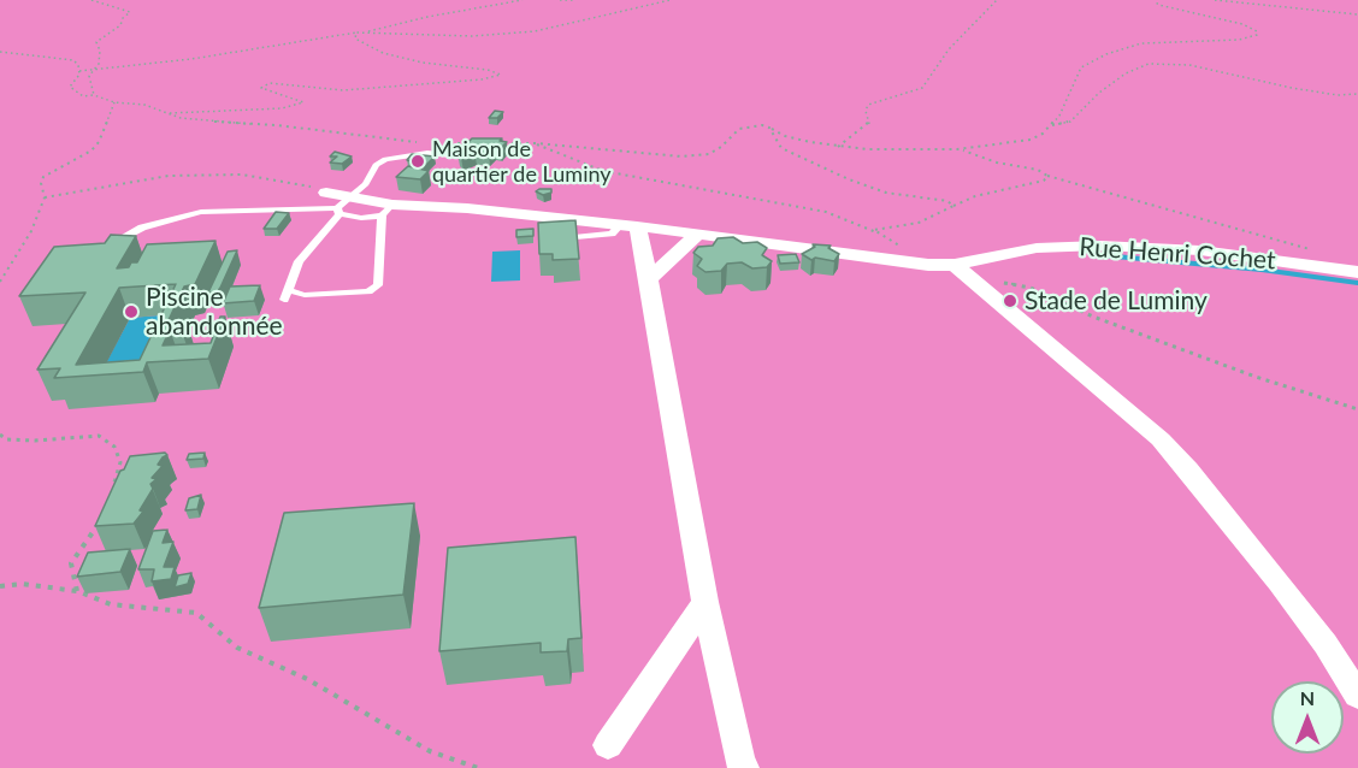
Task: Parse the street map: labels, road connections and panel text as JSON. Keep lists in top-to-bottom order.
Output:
{
  "streets": {
    "street": ["Rue Henri Cochet"]
  },
  "places": ["Maison de quartier de Luminy", "Stade de Luminy", "Piscine abandonnée"],
  "north": "top"
}
